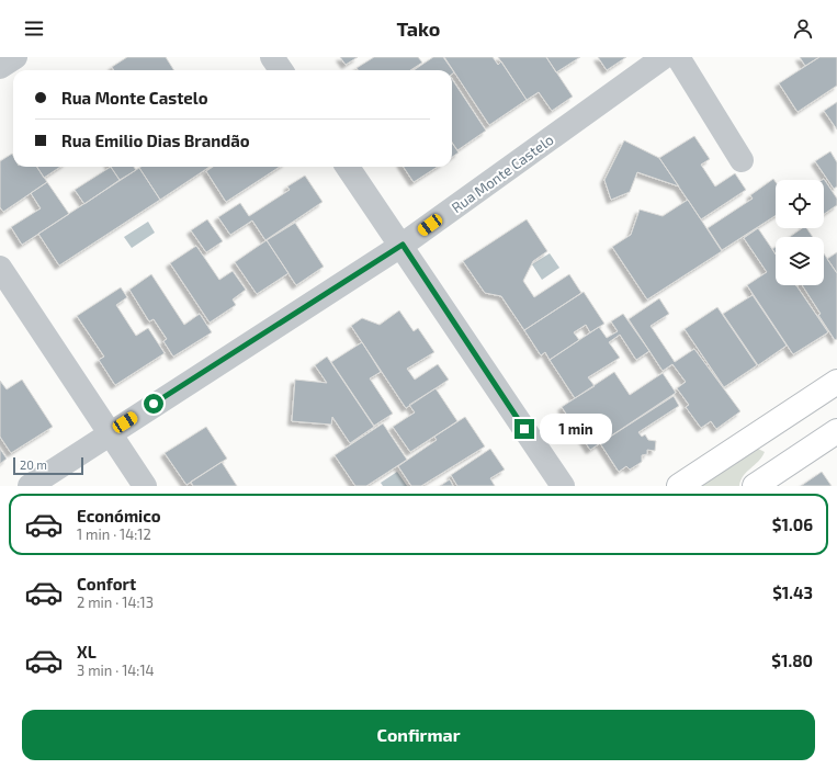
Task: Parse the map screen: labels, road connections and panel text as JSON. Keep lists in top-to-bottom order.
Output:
{
  "streets": {
    "street": ["Rua Monte Castelo"]
  },
  "scale_bar": "20 m",
  "page": {
    "header": "Tako",
    "banner": ["Rua Monte Castelo", "Rua Emilio Dias Brandão"],
    "bubble": "1 min",
    "scale": "20 m",
    "list": [
      {
        "name": "Económico",
        "note": "1 min · 14:12",
        "value": "$1.06"
      },
      {
        "name": "Confort",
        "note": "2 min · 14:13",
        "value": "$1.43"
      },
      {
        "name": "XL",
        "note": "3 min · 14:14",
        "value": "$1.80"
      }
    ],
    "buttons": "Confirmar"
  }
}
